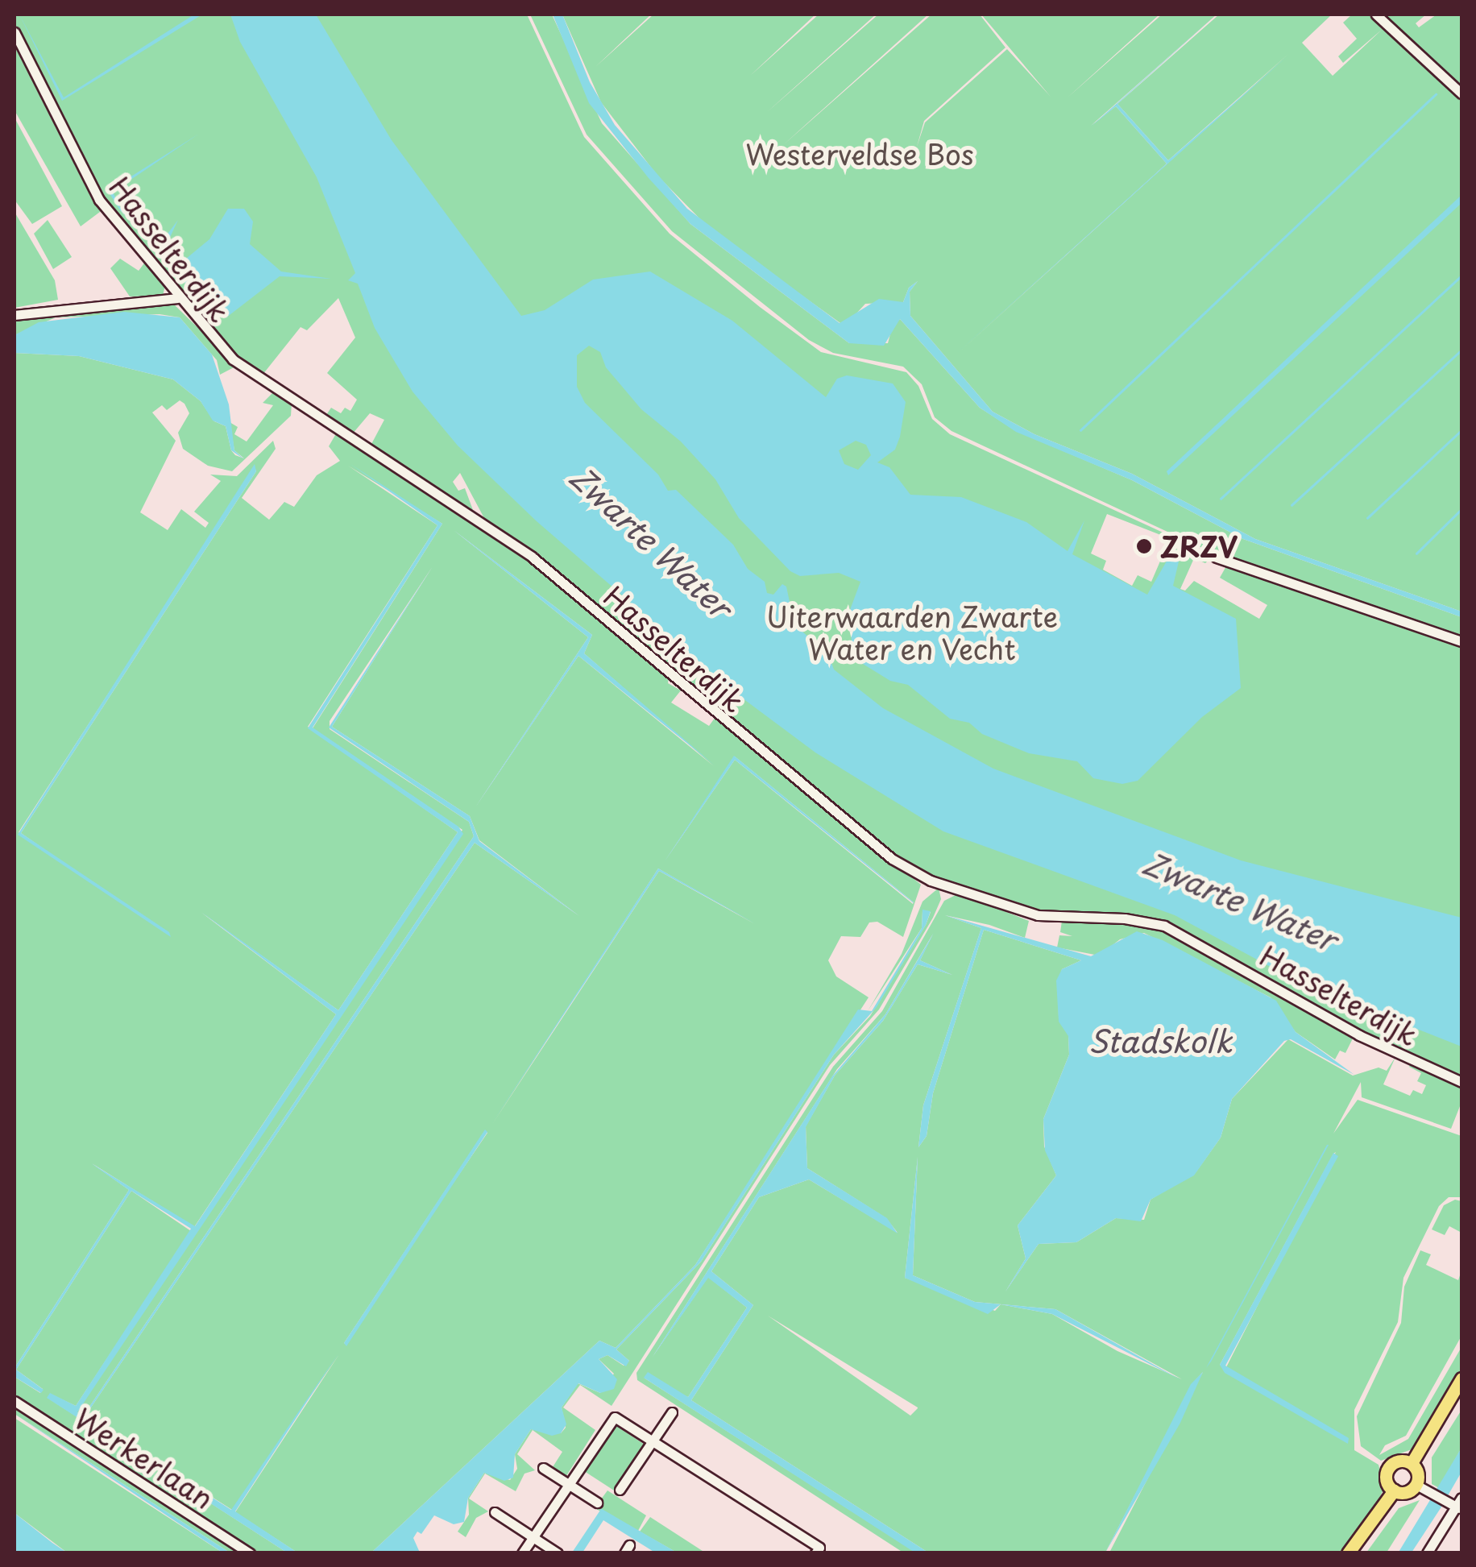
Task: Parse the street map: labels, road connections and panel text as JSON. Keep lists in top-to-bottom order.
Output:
{
  "streets": {
    "street": ["Hasselterdijk", "Werkerlaan"]
  },
  "water": ["Zwarte Water", "Stadskolk"],
  "parks": ["Westerveldse Bos", "Uiterwaarden Zwarte Water en Vecht"],
  "places": ["ZRZV"]
}
